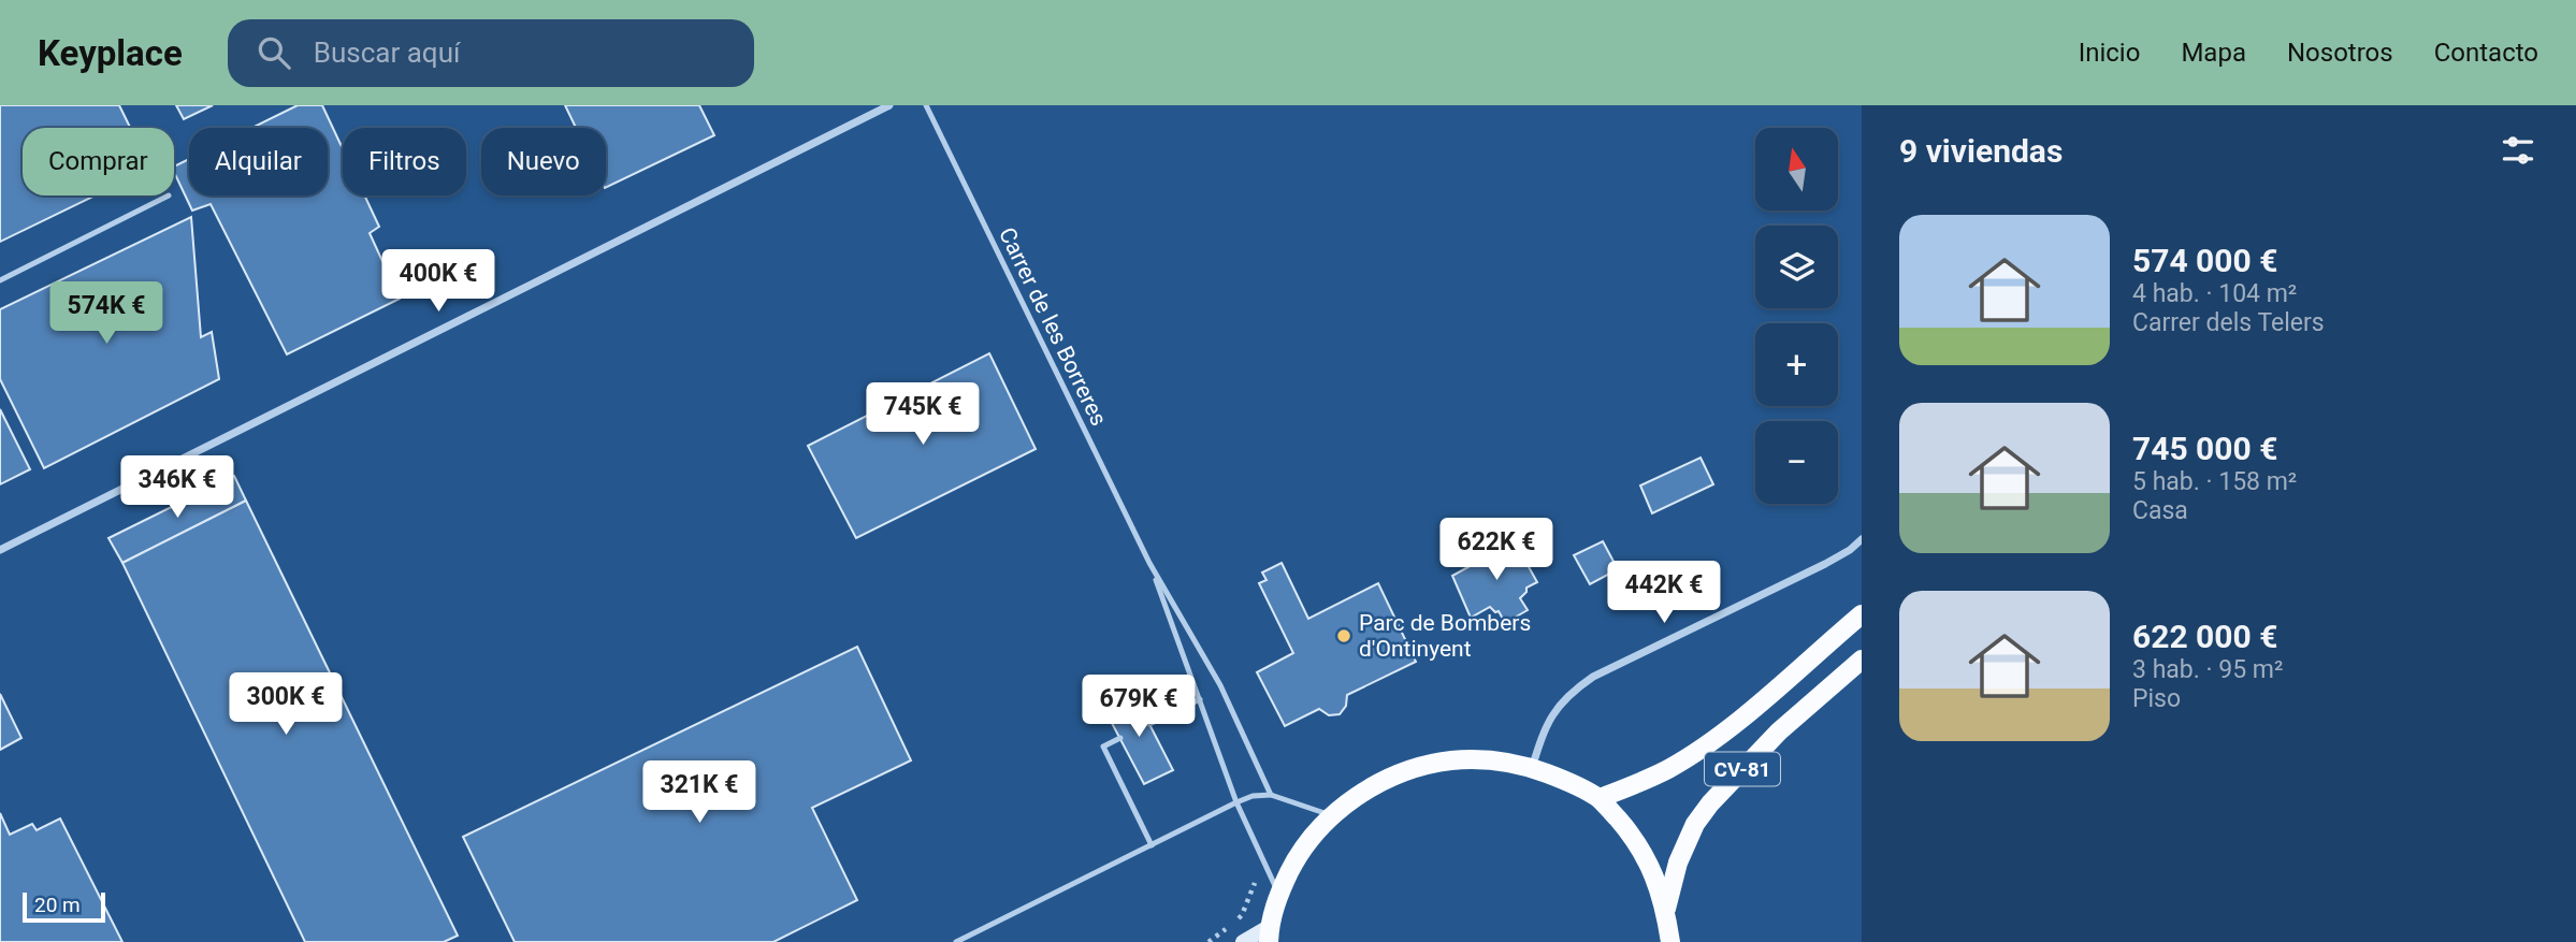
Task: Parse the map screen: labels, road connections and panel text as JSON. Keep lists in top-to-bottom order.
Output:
{
  "streets": {
    "main road": ["CV-81"],
    "lane": ["Carrer de les Borreres"]
  },
  "places": ["Parc de Bombers d'Ontinyent"],
  "scale_bar": "20 m",
  "north": "top",
  "page": {
    "header": "Keyplace",
    "search": "Buscar aquí",
    "nav": [
      "Inicio",
      "Mapa",
      "Nosotros",
      "Contacto"
    ],
    "heading": "9 viviendas",
    "map_buttons": ["+", "−"],
    "chip": [
      "Comprar",
      "Alquilar",
      "Filtros",
      "Nuevo"
    ],
    "list": [
      {
        "name": "574 000 €",
        "note": "4 hab. · 104 m² · Carrer dels Telers"
      },
      {
        "name": "745 000 €",
        "note": "5 hab. · 158 m² · Casa"
      },
      {
        "name": "622 000 €",
        "note": "3 hab. · 95 m² · Piso"
      }
    ],
    "price": [
      "400K €",
      "574K €",
      "745K €",
      "346K €",
      "622K €",
      "442K €",
      "300K €",
      "679K €",
      "321K €"
    ],
    "scale": "20 m"
  }
}
